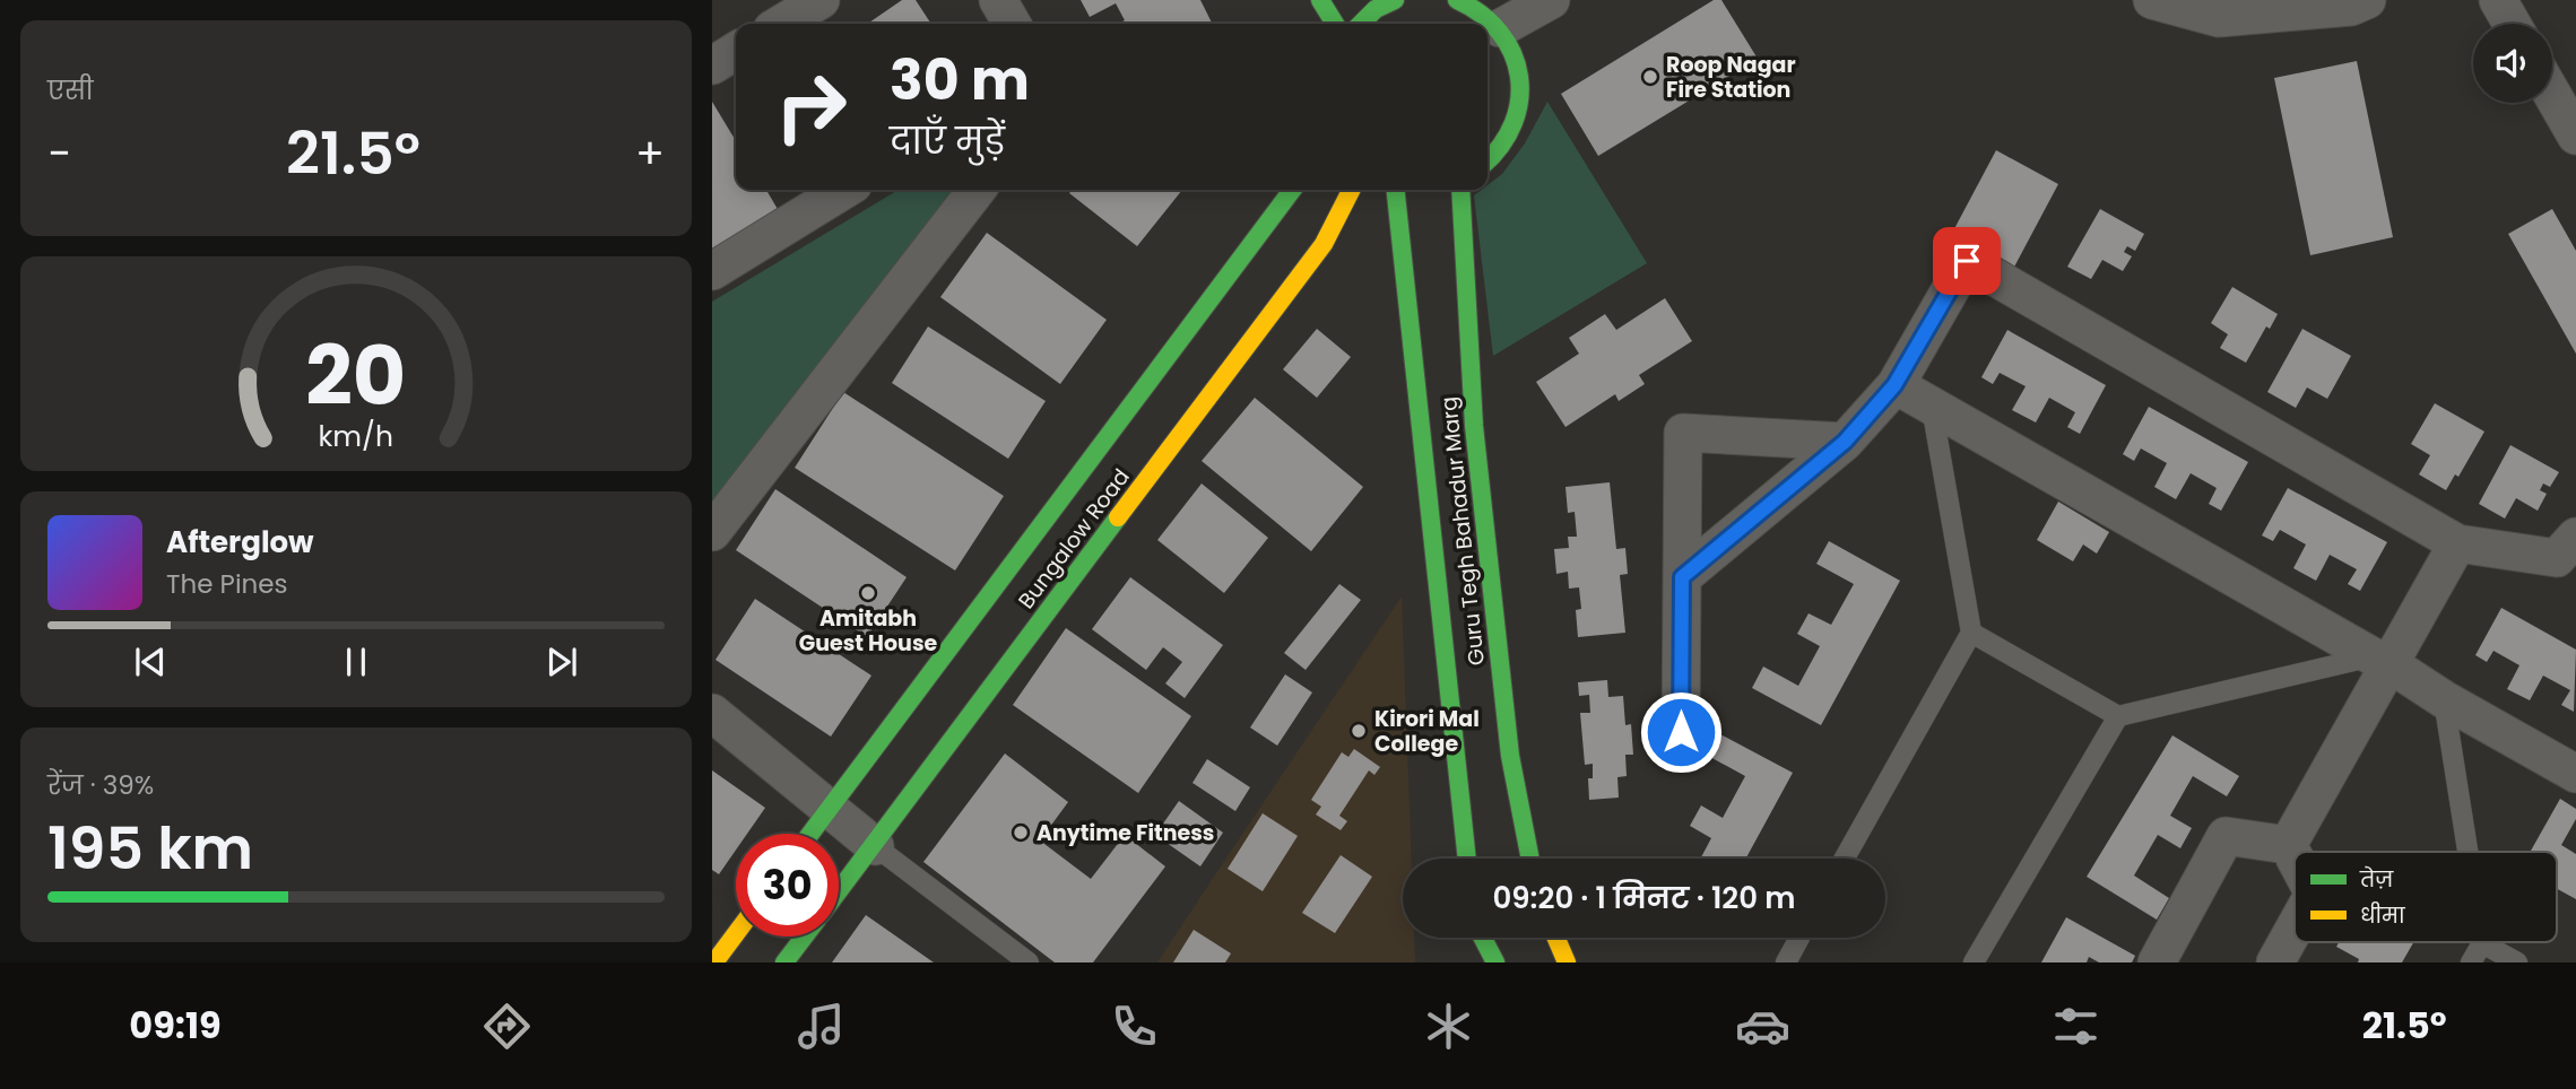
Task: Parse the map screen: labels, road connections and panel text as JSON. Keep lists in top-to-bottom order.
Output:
{
  "streets": {
    "street": ["Guru Tegh Bahadur Marg", "Bungalow Road"]
  },
  "places": [
    "Roop Nagar Fire Station",
    "Amitabh Guest House",
    "Kirori Mal College",
    "Anytime Fitness"
  ],
  "legend": ["तेज़", "धीमा"],
  "page": {
    "tile": [
      "एसी",
      ["रेंज · 39%", "195 km"]
    ],
    "turn": ["30 m", "दाएँ मुड़ें"],
    "heat": ["−", "21.5°", "+"],
    "song": ["Afterglow", "The Pines"],
    "limit": "30",
    "trip": "09:20 · 1 मिनट · 120 m",
    "tabs": ["09:19", "21.5°"],
    "gauge": ["20", "km/h"]
  }
}
